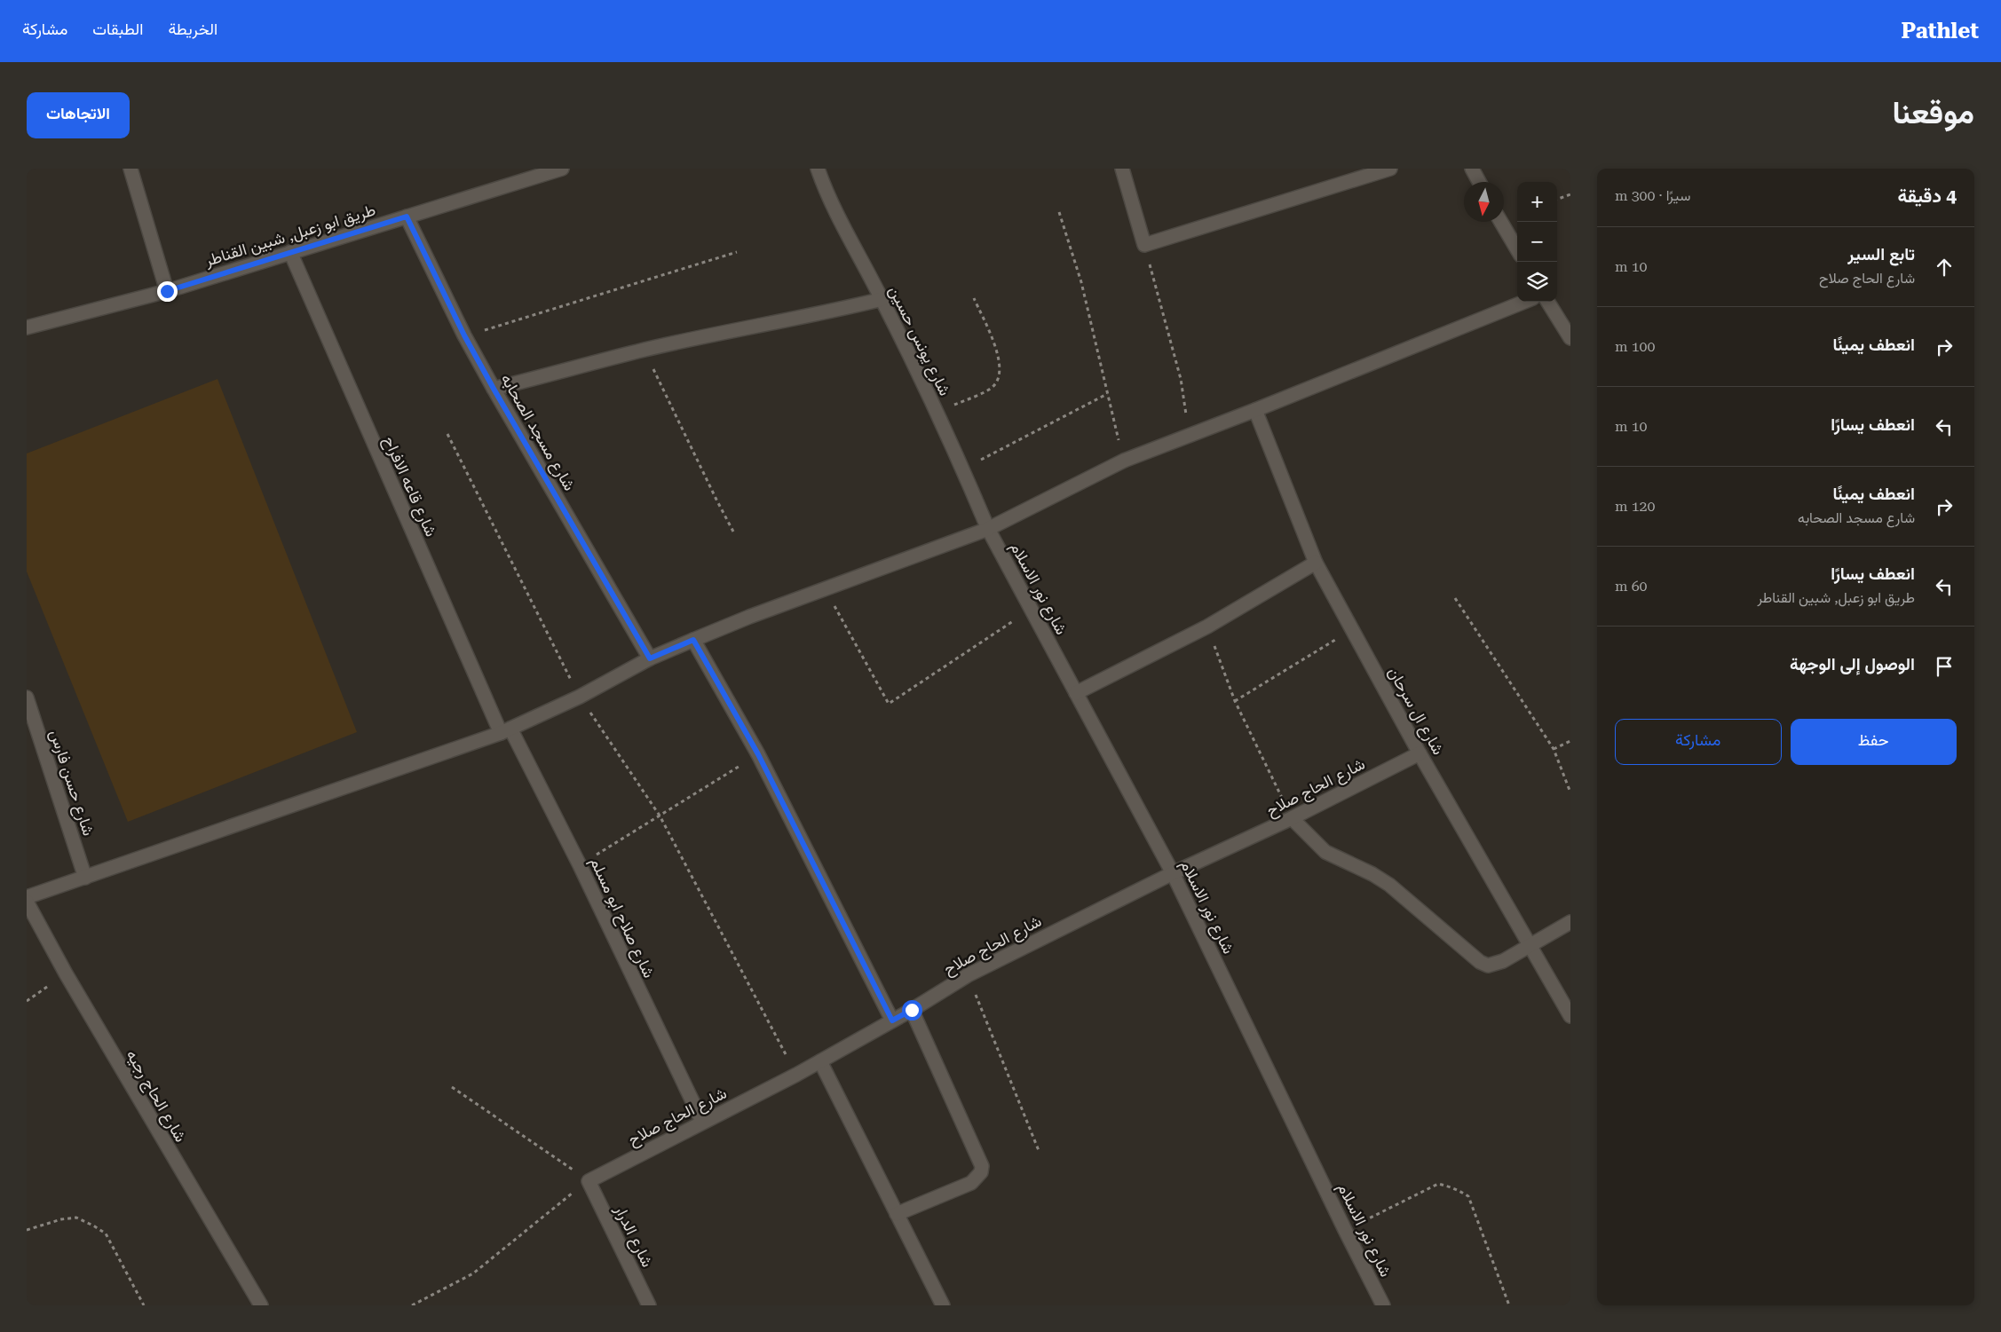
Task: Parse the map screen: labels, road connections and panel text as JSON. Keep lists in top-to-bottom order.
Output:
{
  "streets": {
    "street": [
      "طريق ابو زعبل, شبين القناطر",
      "شارع يونس حسين",
      "شارع مسجد الصحابه",
      "شارع قاعه الافراح",
      "شارع نور الاسلام",
      "شارع ال سرحان",
      "شارع حسن فارس",
      "شارع الحاج صلاح",
      "شارع صلاح ابو مسلم",
      "شارع الحاج رجيه",
      "شارع الدرار"
    ]
  },
  "crossings": [
    ["طريق ابو زعبل, شبين القناطر", "شارع مسجد الصحابه"],
    ["طريق ابو زعبل, شبين القناطر", "شارع قاعه الافراح"],
    ["شارع يونس حسين", "شارع نور الاسلام"],
    ["شارع قاعه الافراح", "شارع صلاح ابو مسلم"],
    ["شارع نور الاسلام", "شارع الحاج صلاح"],
    ["شارع ال سرحان", "شارع الحاج صلاح"],
    ["شارع الحاج صلاح", "شارع صلاح ابو مسلم"],
    ["شارع الحاج صلاح", "شارع الدرار"]
  ],
  "north": "bottom",
  "page": {
    "header": "Pathlet",
    "nav": ["الخريطة", "الطبقات", "مشاركة"],
    "title": "موقعنا",
    "buttons": [
      "الاتجاهات",
      ["حفظ", "مشاركة"]
    ],
    "heading": ["4 دقيقة", "سيرًا · 300 m"],
    "map_buttons": ["+", "−"],
    "list": [
      ["تابع السير", "شارع الحاج صلاح", "10 m"],
      ["انعطف يمينًا", "100 m"],
      ["انعطف يسارًا", "10 m"],
      ["انعطف يمينًا", "شارع مسجد الصحابه", "120 m"],
      ["انعطف يسارًا", "طريق ابو زعبل, شبين القناطر", "60 m"],
      "الوصول إلى الوجهة"
    ]
  }
}
